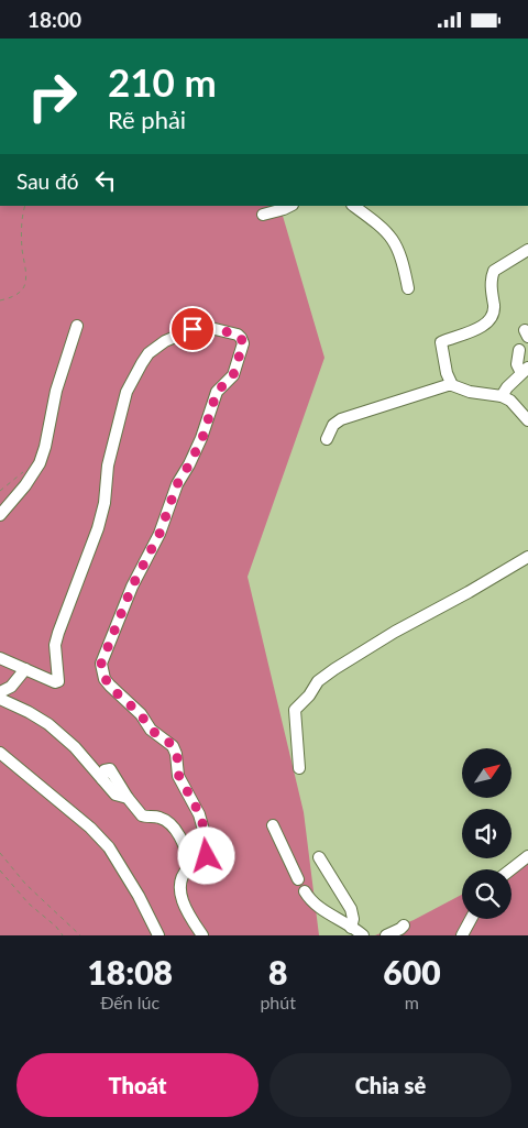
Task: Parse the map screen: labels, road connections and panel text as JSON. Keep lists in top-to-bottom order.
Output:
{
  "north": "top right",
  "page": {
    "status": "18:00",
    "turn": ["210 m", "Rẽ phải"],
    "then": "Sau đó",
    "eta": [
      "18:08",
      "Đến lúc",
      "8",
      "phút",
      "600",
      "m"
    ],
    "buttons": ["Thoát", "Chia sẻ"]
  }
}
